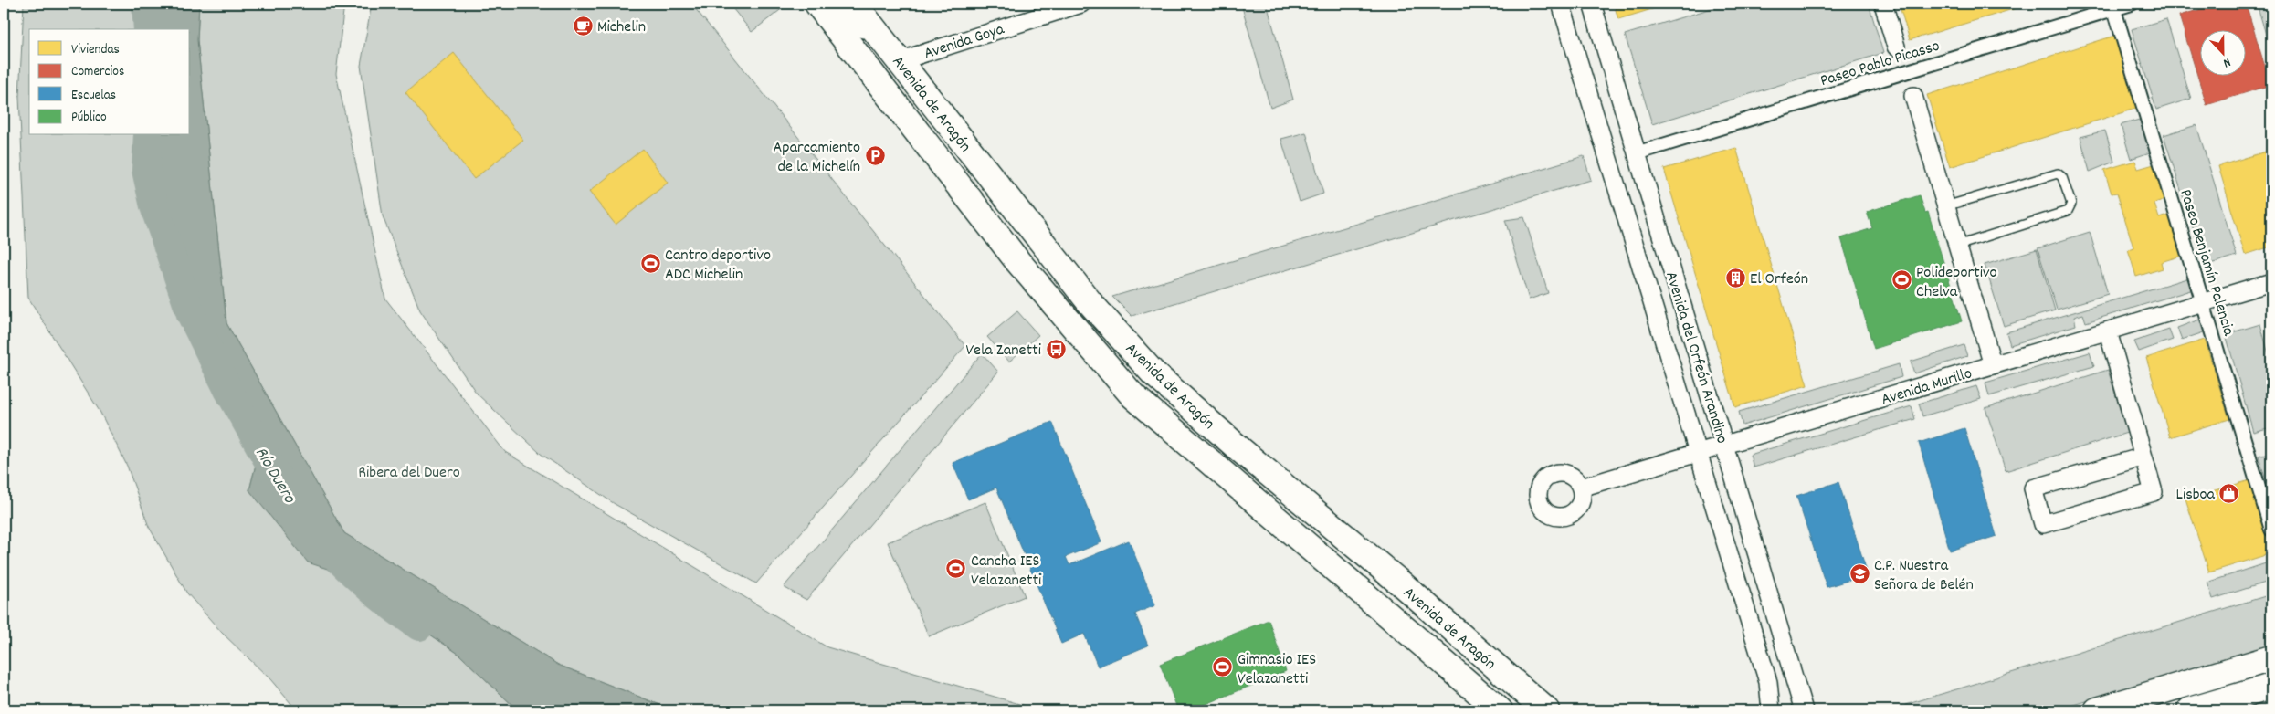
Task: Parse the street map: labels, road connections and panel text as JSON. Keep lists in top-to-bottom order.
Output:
{
  "streets": {
    "highway": ["Avenida de Aragón"],
    "street": [
      "Avenida Goya",
      "Paseo Pablo Picasso",
      "Paseo Benjamín Palencia",
      "Avenida del Orfeón Arandino",
      "Avenida Murillo"
    ]
  },
  "crossings": [
    ["Avenida Goya", "Avenida de Aragón"],
    ["Paseo Pablo Picasso", "Paseo Benjamín Palencia"],
    ["Paseo Pablo Picasso", "Avenida del Orfeón Arandino"],
    ["Paseo Benjamín Palencia", "Avenida Murillo"],
    ["Avenida del Orfeón Arandino", "Avenida Murillo"]
  ],
  "water": ["Río Duero"],
  "parks": ["Ribera del Duero"],
  "places": {
    "cafe": ["Michelin"],
    "parking": ["Aparcamiento de la Michelín"],
    "sports": [
      "Cantro deportivo ADC Michelin",
      "Polideportivo Chelva",
      "Cancha IES Velazanetti",
      "Gimnasio IES Velazanetti"
    ],
    "building": ["El Orfeón"],
    "bus stop": ["Vela Zanetti"],
    "shop": ["Lisboa"],
    "school or university": ["C.P. Nuestra Señora de Belén"]
  },
  "legend": [
    "Viviendas",
    "Comercios",
    "Escuelas",
    "Público"
  ],
  "north": "bottom"
}
